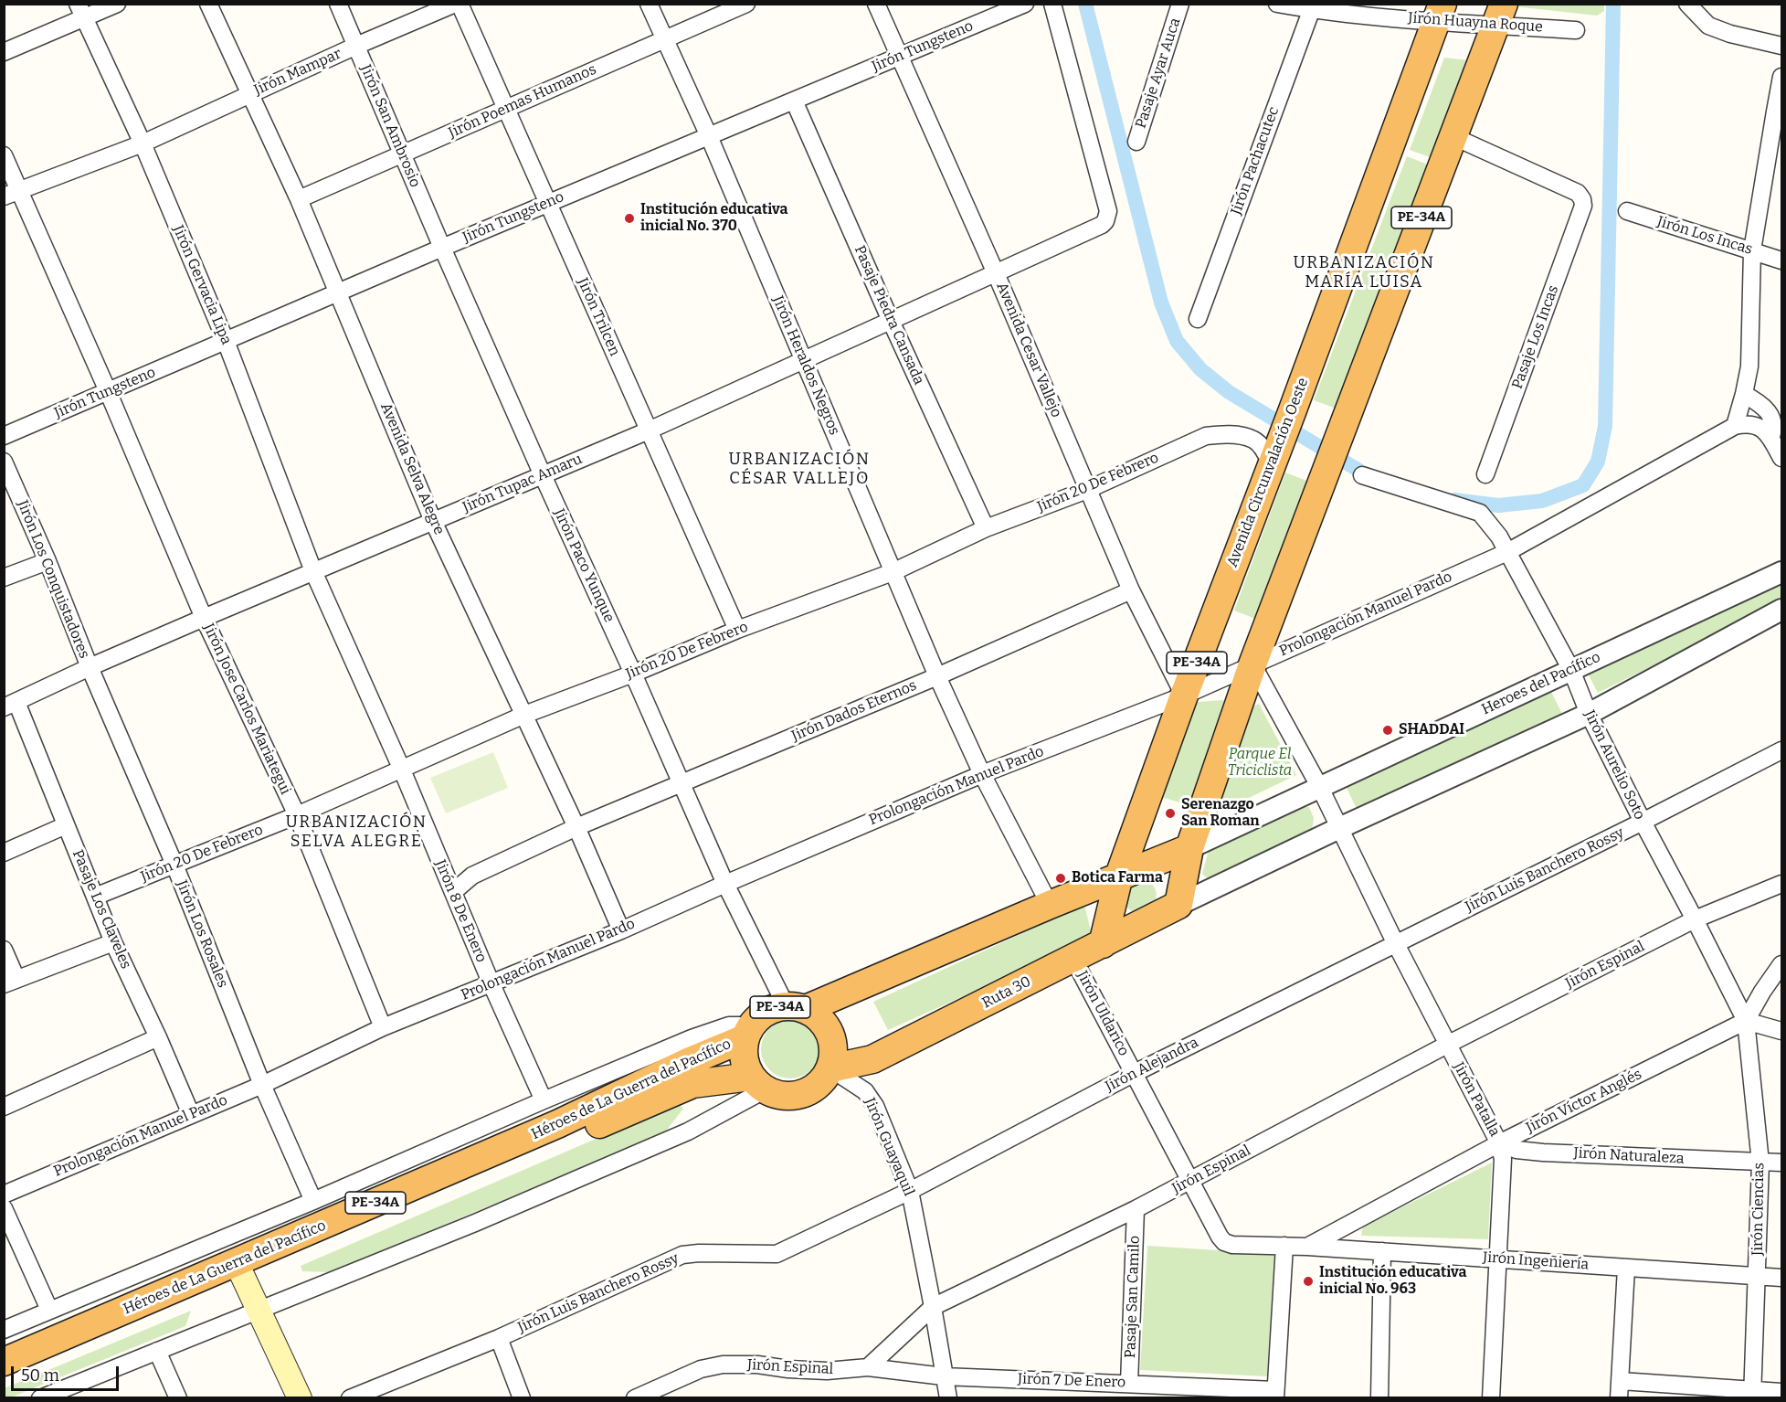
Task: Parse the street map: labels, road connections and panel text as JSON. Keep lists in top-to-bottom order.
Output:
{
  "streets": {
    "highway": [
      "PE-34A",
      "Avenida Circunvalación Oeste",
      "Heroes del Pacífico",
      "Ruta 30",
      "Héroes de La Guerra del Pacífico"
    ],
    "street": [
      "Jirón Huayna Roque",
      "Jirón Tungsteno",
      "Jirón Mampar",
      "Pasaje Ayar Auca",
      "Jirón Poemas Humanos",
      "Jirón San Ambrosio",
      "Jirón Pachacutec",
      "Jirón Los Incas",
      "Jirón Gervacia Lipa",
      "Pasaje Piedra Cansada",
      "Jirón Trilcen",
      "Pasaje Los Incas",
      "Avenida Cesar Vallejo",
      "Jirón Heraldos Negros",
      "Avenida Selva Alegre",
      "Jirón 20 De Febrero",
      "Jirón Tupac Amaru",
      "Jirón Paco Yunque",
      "Jirón Los Conquistadores",
      "Prolongación Manuel Pardo",
      "Jirón Jose Carlos Mariategui",
      "Jirón Dados Eternos",
      "Jirón Aurelio Soto",
      "Jirón Luis Banchero Rossy",
      "Pasaje Los Claveles",
      "Jirón 8 De Enero",
      "Jirón Los Rosales",
      "Jirón Espinal",
      "Jirón Uldarico",
      "Jirón Alejandra",
      "Jirón Patalla",
      "Jirón Víctor Anglés",
      "Jirón Guayaquil",
      "Jirón Naturaleza",
      "Jirón Ciencias",
      "Jirón Ingeñiería",
      "Pasaje San Camilo",
      "Jirón 7 De Enero"
    ]
  },
  "crossings": [
    ["Jirón Huayna Roque", "Jirón Pachacutec"],
    ["Jirón Huayna Roque", "PE-34A"],
    ["Jirón Huayna Roque", "Avenida Circunvalación Oeste"],
    ["Jirón Tungsteno", "Jirón San Ambrosio"],
    ["Jirón Tungsteno", "Jirón Gervacia Lipa"],
    ["Jirón Tungsteno", "Pasaje Piedra Cansada"],
    ["Jirón Tungsteno", "Jirón Trilcen"],
    ["Jirón Tungsteno", "Avenida Cesar Vallejo"],
    ["Jirón Tungsteno", "Jirón Heraldos Negros"],
    ["Jirón Tungsteno", "Avenida Selva Alegre"],
    ["Jirón Tungsteno", "Jirón Paco Yunque"],
    ["Jirón Tungsteno", "Jirón Jose Carlos Mariategui"],
    ["Jirón Mampar", "Jirón San Ambrosio"],
    ["Jirón Mampar", "Jirón Gervacia Lipa"],
    ["Jirón Mampar", "Avenida Selva Alegre"],
    ["Jirón Mampar", "Jirón Jose Carlos Mariategui"],
    ["Jirón Poemas Humanos", "Jirón San Ambrosio"],
    ["Jirón Poemas Humanos", "Jirón Trilcen"],
    ["Jirón Poemas Humanos", "Jirón Heraldos Negros"],
    ["Jirón Poemas Humanos", "Avenida Selva Alegre"],
    ["Jirón San Ambrosio", "Jirón Paco Yunque"],
    ["PE-34A", "Pasaje Los Incas"],
    ["PE-34A", "Jirón Heraldos Negros"],
    ["PE-34A", "Avenida Circunvalación Oeste"],
    ["PE-34A", "Jirón Paco Yunque"],
    ["PE-34A", "Prolongación Manuel Pardo"],
    ["PE-34A", "Heroes del Pacífico"],
    ["PE-34A", "Ruta 30"],
    ["PE-34A", "Héroes de La Guerra del Pacífico"],
    ["PE-34A", "Jirón Patalla"],
    ["PE-34A", "Jirón Guayaquil"],
    ["Jirón Gervacia Lipa", "Jirón Tupac Amaru"],
    ["Jirón Gervacia Lipa", "Jirón 8 De Enero"],
    ["Pasaje Piedra Cansada", "Jirón 20 De Febrero"],
    ["Pasaje Piedra Cansada", "Jirón Tupac Amaru"],
    ["Jirón Trilcen", "Jirón 20 De Febrero"],
    ["Jirón Trilcen", "Jirón Tupac Amaru"],
    ["Avenida Cesar Vallejo", "Avenida Circunvalación Oeste"],
    ["Avenida Cesar Vallejo", "Jirón 20 De Febrero"],
    ["Avenida Cesar Vallejo", "Jirón Tupac Amaru"],
    ["Avenida Cesar Vallejo", "Prolongación Manuel Pardo"],
    ["Avenida Cesar Vallejo", "Jirón Dados Eternos"],
    ["Jirón Heraldos Negros", "Jirón 20 De Febrero"],
    ["Jirón Heraldos Negros", "Jirón Tupac Amaru"],
    ["Jirón Heraldos Negros", "Prolongación Manuel Pardo"],
    ["Jirón Heraldos Negros", "Jirón Dados Eternos"],
    ["Avenida Selva Alegre", "Jirón 20 De Febrero"],
    ["Avenida Selva Alegre", "Jirón Tupac Amaru"],
    ["Avenida Selva Alegre", "Prolongación Manuel Pardo"],
    ["Avenida Selva Alegre", "Jirón Dados Eternos"],
    ["Avenida Circunvalación Oeste", "Jirón 20 De Febrero"],
    ["Avenida Circunvalación Oeste", "Prolongación Manuel Pardo"],
    ["Avenida Circunvalación Oeste", "Heroes del Pacífico"],
    ["Avenida Circunvalación Oeste", "Ruta 30"],
    ["Jirón 20 De Febrero", "Jirón Paco Yunque"],
    ["Jirón 20 De Febrero", "Jirón Jose Carlos Mariategui"],
    ["Jirón 20 De Febrero", "Pasaje Los Claveles"],
    ["Jirón 20 De Febrero", "Jirón 8 De Enero"],
    ["Jirón 20 De Febrero", "Jirón Los Rosales"],
    ["Jirón Tupac Amaru", "Jirón Paco Yunque"],
    ["Jirón Tupac Amaru", "Jirón Los Conquistadores"],
    ["Jirón Tupac Amaru", "Jirón Jose Carlos Mariategui"],
    ["Jirón Tupac Amaru", "Pasaje Los Claveles"],
    ["Jirón Tupac Amaru", "Jirón 8 De Enero"],
    ["Jirón Tupac Amaru", "Jirón Los Rosales"],
    ["Jirón Paco Yunque", "Prolongación Manuel Pardo"],
    ["Jirón Paco Yunque", "Jirón Dados Eternos"],
    ["Jirón Paco Yunque", "Ruta 30"],
    ["Jirón Paco Yunque", "Héroes de La Guerra del Pacífico"],
    ["Jirón Paco Yunque", "Jirón Guayaquil"],
    ["Jirón Los Conquistadores", "Jirón Los Rosales"],
    ["Prolongación Manuel Pardo", "Jirón Jose Carlos Mariategui"],
    ["Prolongación Manuel Pardo", "Jirón Aurelio Soto"],
    ["Prolongación Manuel Pardo", "Pasaje Los Claveles"],
    ["Prolongación Manuel Pardo", "Jirón 8 De Enero"],
    ["Prolongación Manuel Pardo", "Jirón Los Rosales"],
    ["Prolongación Manuel Pardo", "Jirón Patalla"],
    ["Heroes del Pacífico", "Jirón Aurelio Soto"],
    ["Heroes del Pacífico", "Jirón Patalla"],
    ["Jirón Dados Eternos", "Jirón 8 De Enero"],
    ["Jirón Aurelio Soto", "Jirón Luis Banchero Rossy"],
    ["Jirón Aurelio Soto", "Jirón Espinal"],
    ["Jirón Aurelio Soto", "Jirón Víctor Anglés"],
    ["Jirón Aurelio Soto", "Jirón Ciencias"],
    ["Jirón Luis Banchero Rossy", "Jirón Alejandra"],
    ["Jirón Luis Banchero Rossy", "Jirón Patalla"],
    ["Jirón Luis Banchero Rossy", "Jirón Guayaquil"],
    ["Jirón Espinal", "Jirón Uldarico"],
    ["Jirón Espinal", "Jirón Patalla"],
    ["Jirón Espinal", "Jirón Guayaquil"],
    ["Jirón Espinal", "Pasaje San Camilo"],
    ["Jirón Espinal", "Jirón 7 De Enero"],
    ["Ruta 30", "Jirón Uldarico"],
    ["Ruta 30", "Héroes de La Guerra del Pacífico"],
    ["Ruta 30", "Jirón Guayaquil"],
    ["Jirón Uldarico", "Jirón Alejandra"],
    ["Jirón Uldarico", "Jirón Ingeñiería"],
    ["Jirón Alejandra", "Jirón Patalla"],
    ["Jirón Alejandra", "Jirón Guayaquil"],
    ["Héroes de La Guerra del Pacífico", "Jirón Guayaquil"],
    ["Jirón Patalla", "Jirón Víctor Anglés"],
    ["Jirón Patalla", "Jirón Naturaleza"],
    ["Jirón Patalla", "Jirón Ingeñiería"],
    ["Jirón Víctor Anglés", "Jirón Naturaleza"],
    ["Jirón Víctor Anglés", "Jirón Ciencias"],
    ["Jirón Víctor Anglés", "Jirón Ingeñiería"],
    ["Jirón Guayaquil", "Jirón 7 De Enero"],
    ["Jirón Naturaleza", "Jirón Ciencias"],
    ["Jirón Ciencias", "Jirón Ingeñiería"],
    ["Pasaje San Camilo", "Jirón 7 De Enero"]
  ],
  "districts": ["URBANIZACIÓN MARÍA LUISA", "URBANIZACIÓN CÉSAR VALLEJO", "URBANIZACIÓN SELVA ALEGRE"],
  "parks": ["Parque El Triciclista"],
  "places": [
    "Institución educativa inicial No. 370",
    "SHADDAI",
    "Serenazgo San Roman",
    "Botica Farma",
    "Institución educativa inicial No. 963"
  ],
  "scale_bar": "50 m"
}
